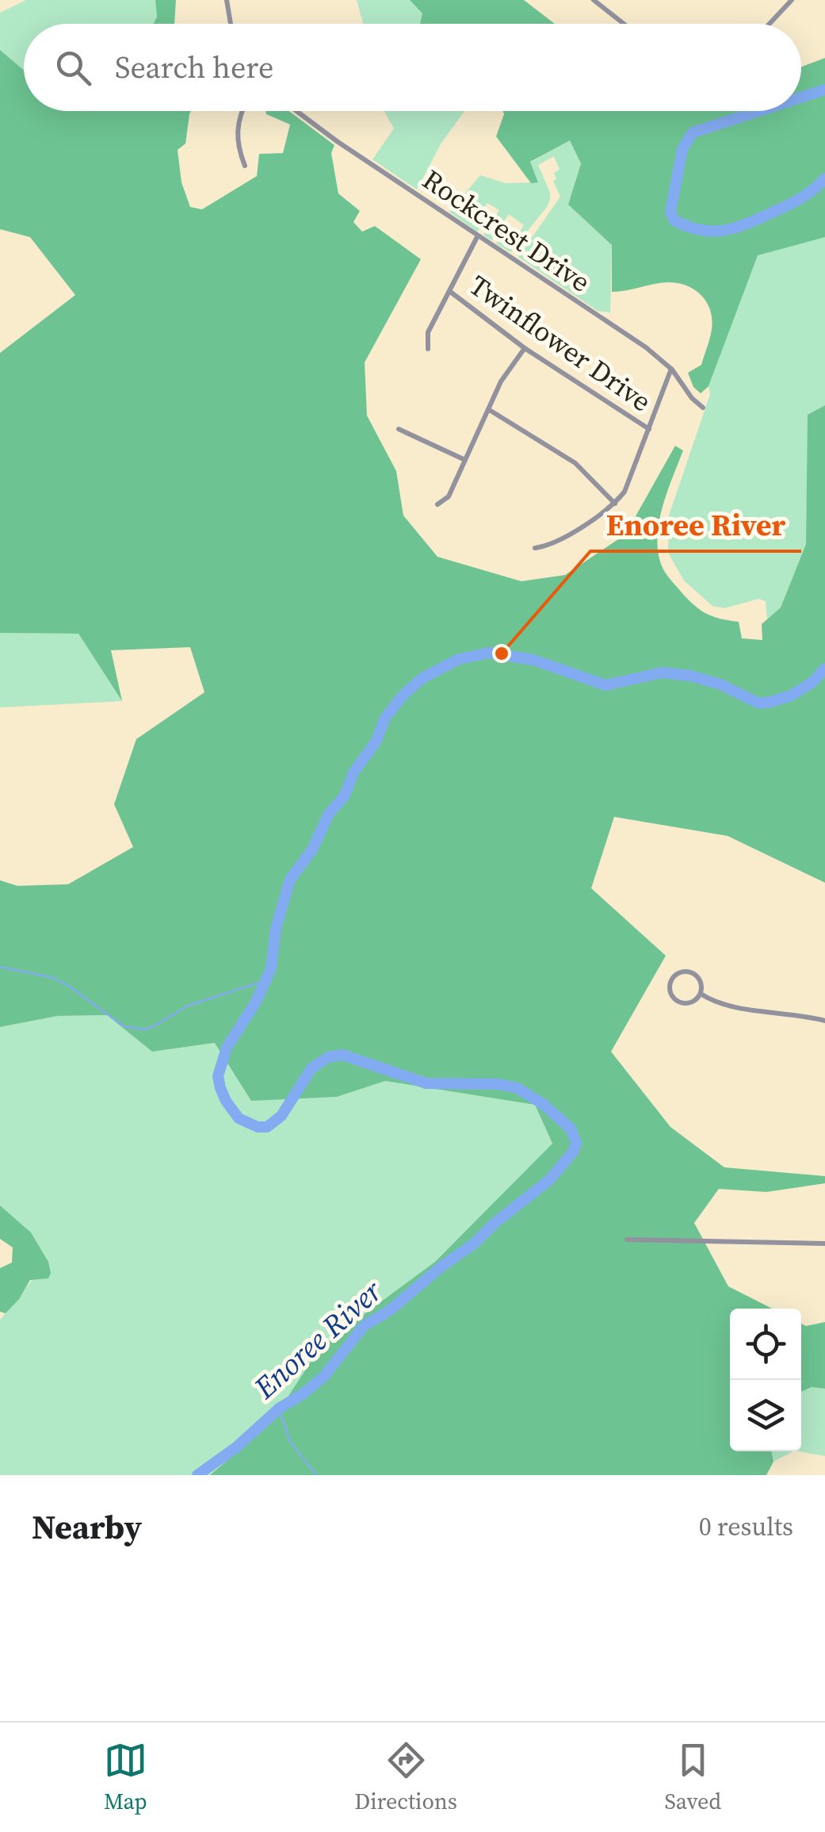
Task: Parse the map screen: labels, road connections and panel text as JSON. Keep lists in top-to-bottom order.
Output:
{
  "streets": {
    "street": ["Rockcrest Drive", "Twinflower Drive"]
  },
  "water": ["Enoree River"],
  "places": ["Enoree River"],
  "page": {
    "search": "Search here",
    "heading": ["Nearby", "0 results"],
    "nav": ["Map", "Directions", "Saved"]
  }
}
